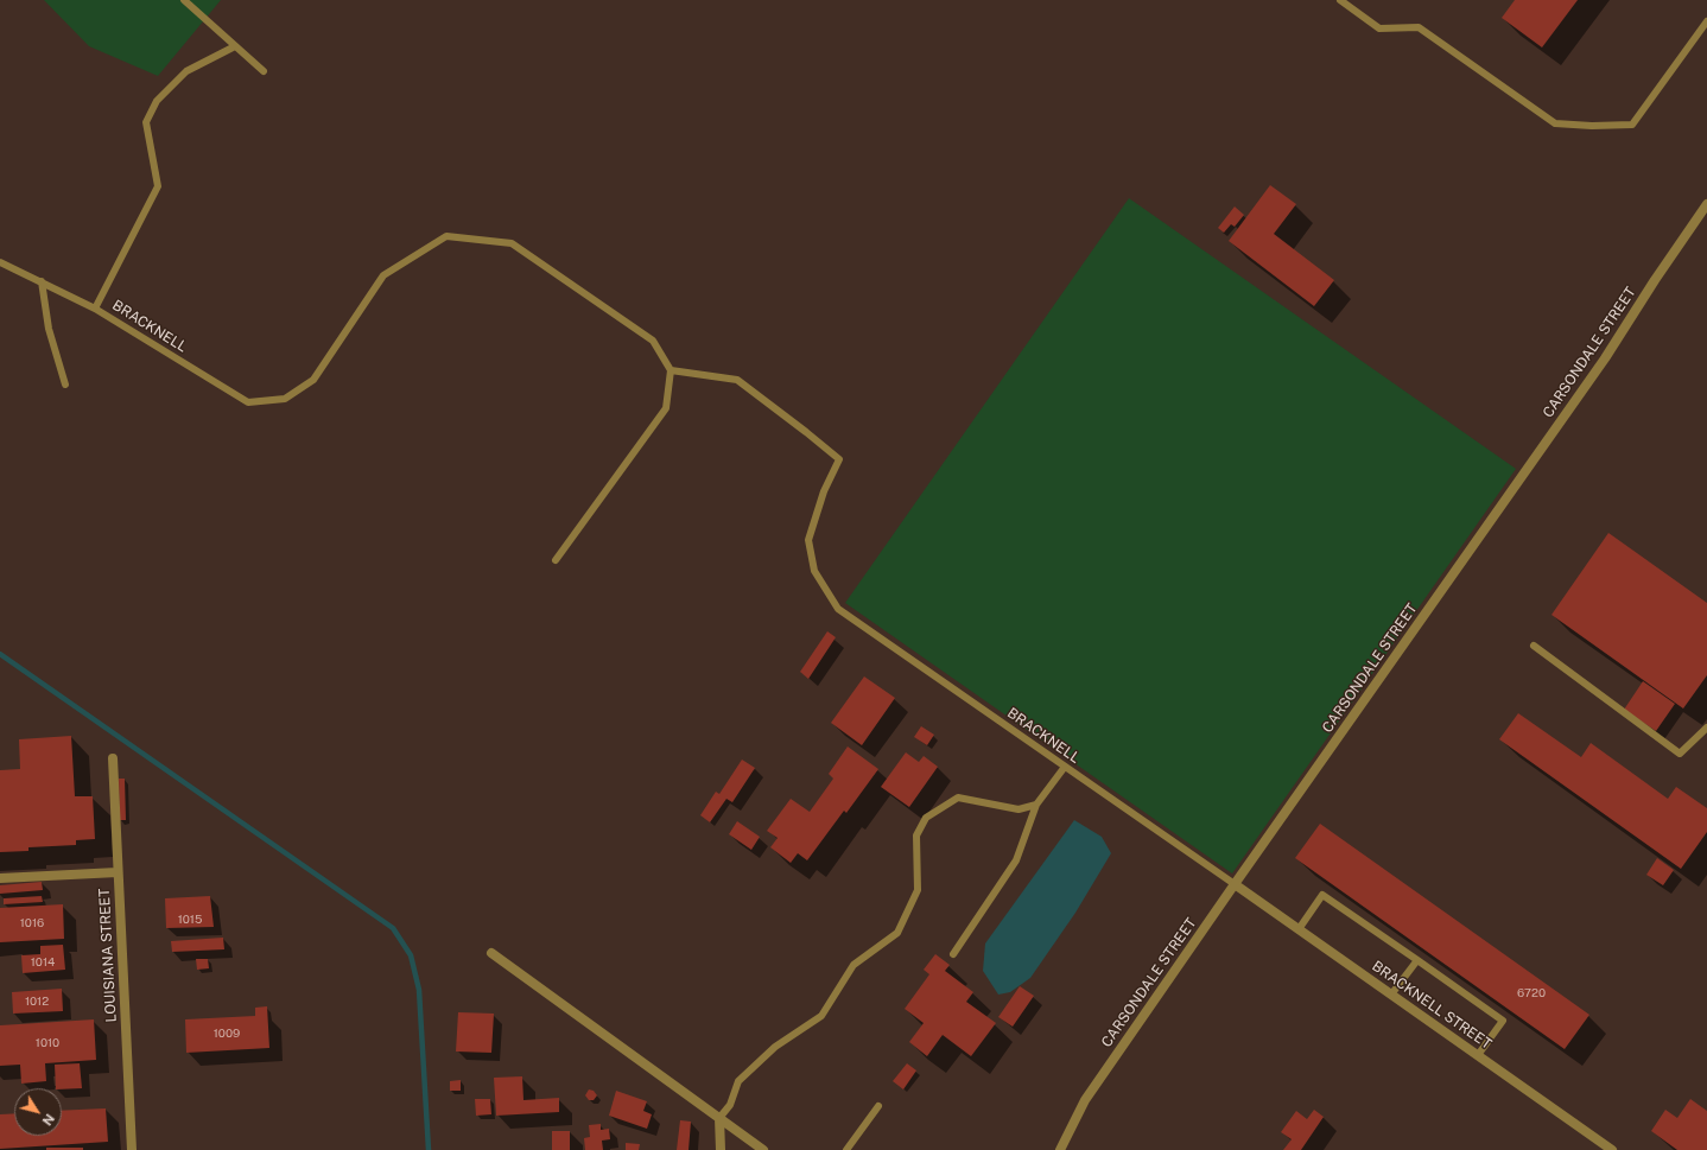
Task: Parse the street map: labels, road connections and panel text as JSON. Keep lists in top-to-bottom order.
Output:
{
  "streets": {
    "street": ["CARSONDALE STREET", "LOUISIANA STREET", "BRACKNELL STREET"],
    "lane": ["BRACKNELL"]
  },
  "crossings": [
    ["BRACKNELL", "CARSONDALE STREET"],
    ["BRACKNELL", "BRACKNELL STREET"],
    ["CARSONDALE STREET", "BRACKNELL STREET"]
  ],
  "house_numbers": [
    "1015",
    "1016",
    "1014",
    "6720",
    "1012",
    "1009",
    "1010"
  ],
  "north": "bottom right"
}
